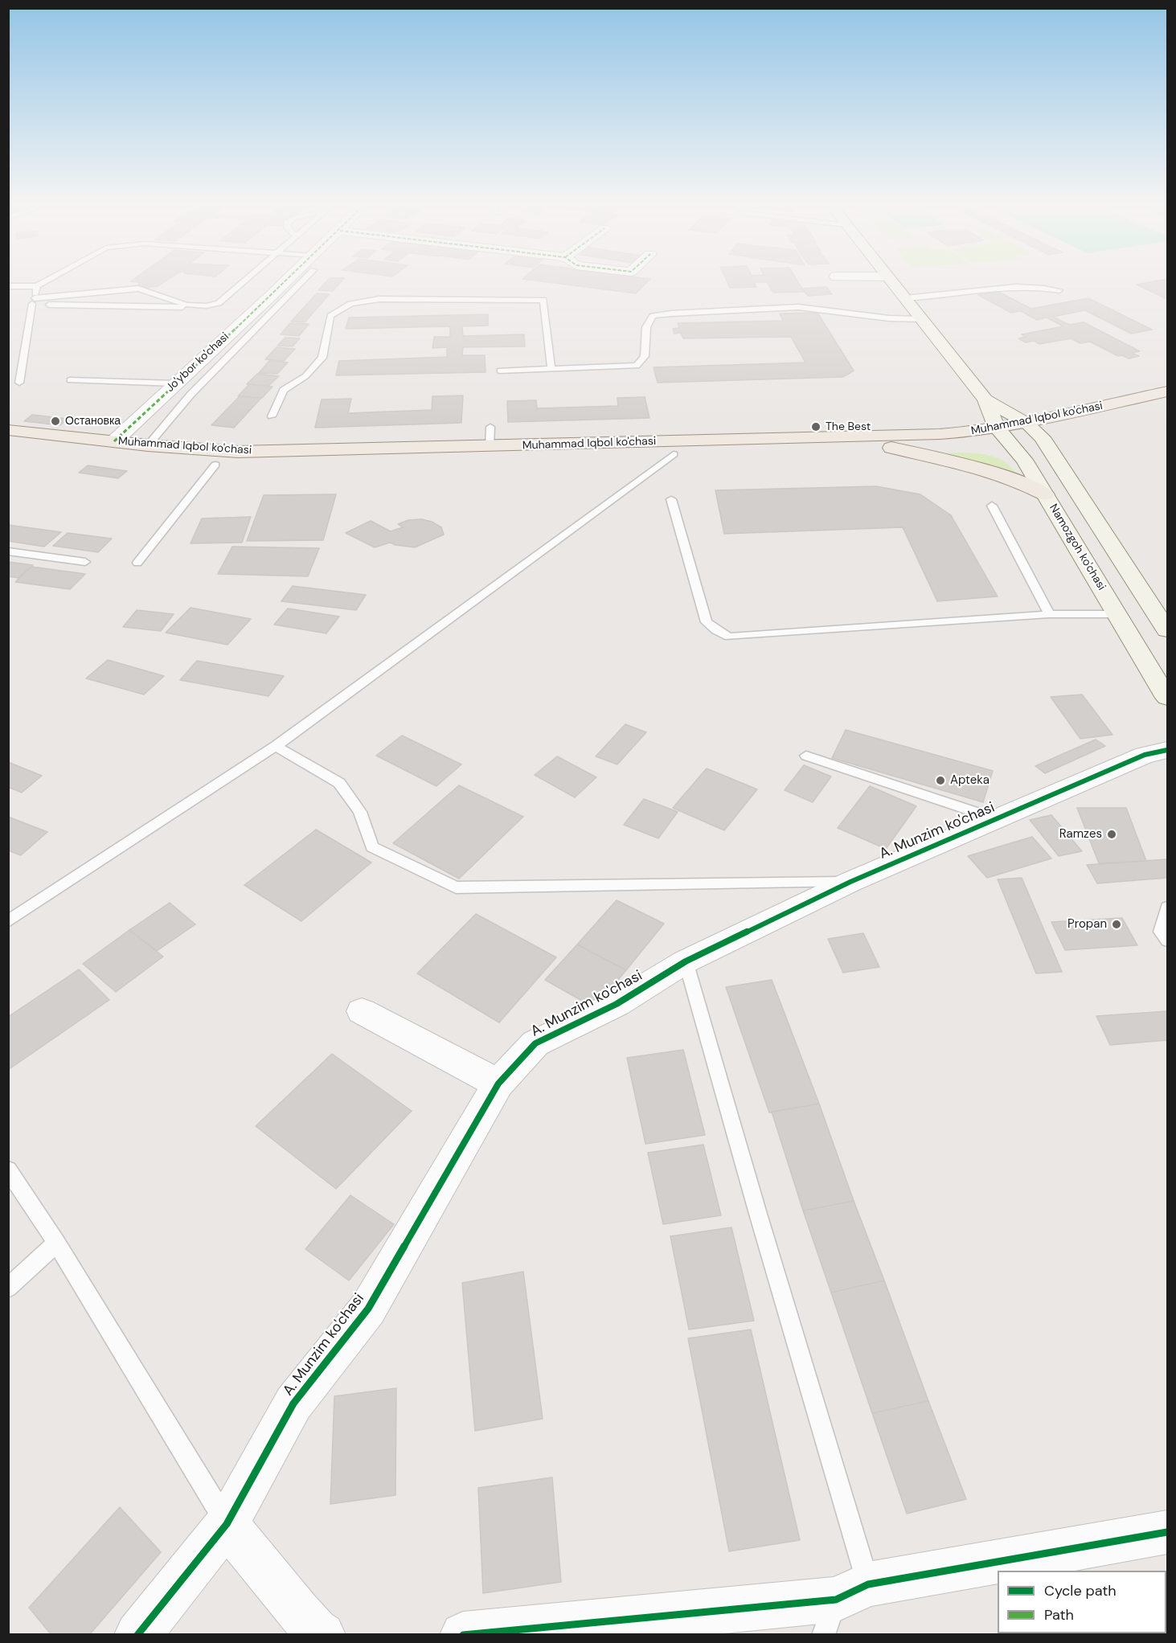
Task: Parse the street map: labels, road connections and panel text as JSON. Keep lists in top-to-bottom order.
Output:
{
  "streets": {
    "main road": ["Muhammad Iqbol ko'chasi", "Namozgoh ko'chasi"],
    "street": ["Jo'ybor ko'chasi", "A. Munzim ko'chasi"]
  },
  "crossings": [
    ["Jo'ybor ko'chasi", "Muhammad Iqbol ko'chasi"],
    ["Muhammad Iqbol ko'chasi", "Namozgoh ko'chasi"]
  ],
  "places": [
    "Остановка",
    "The Best",
    "Apteka",
    "Ramzes",
    "Propan"
  ],
  "legend": ["Cycle path", "Path"]
}
